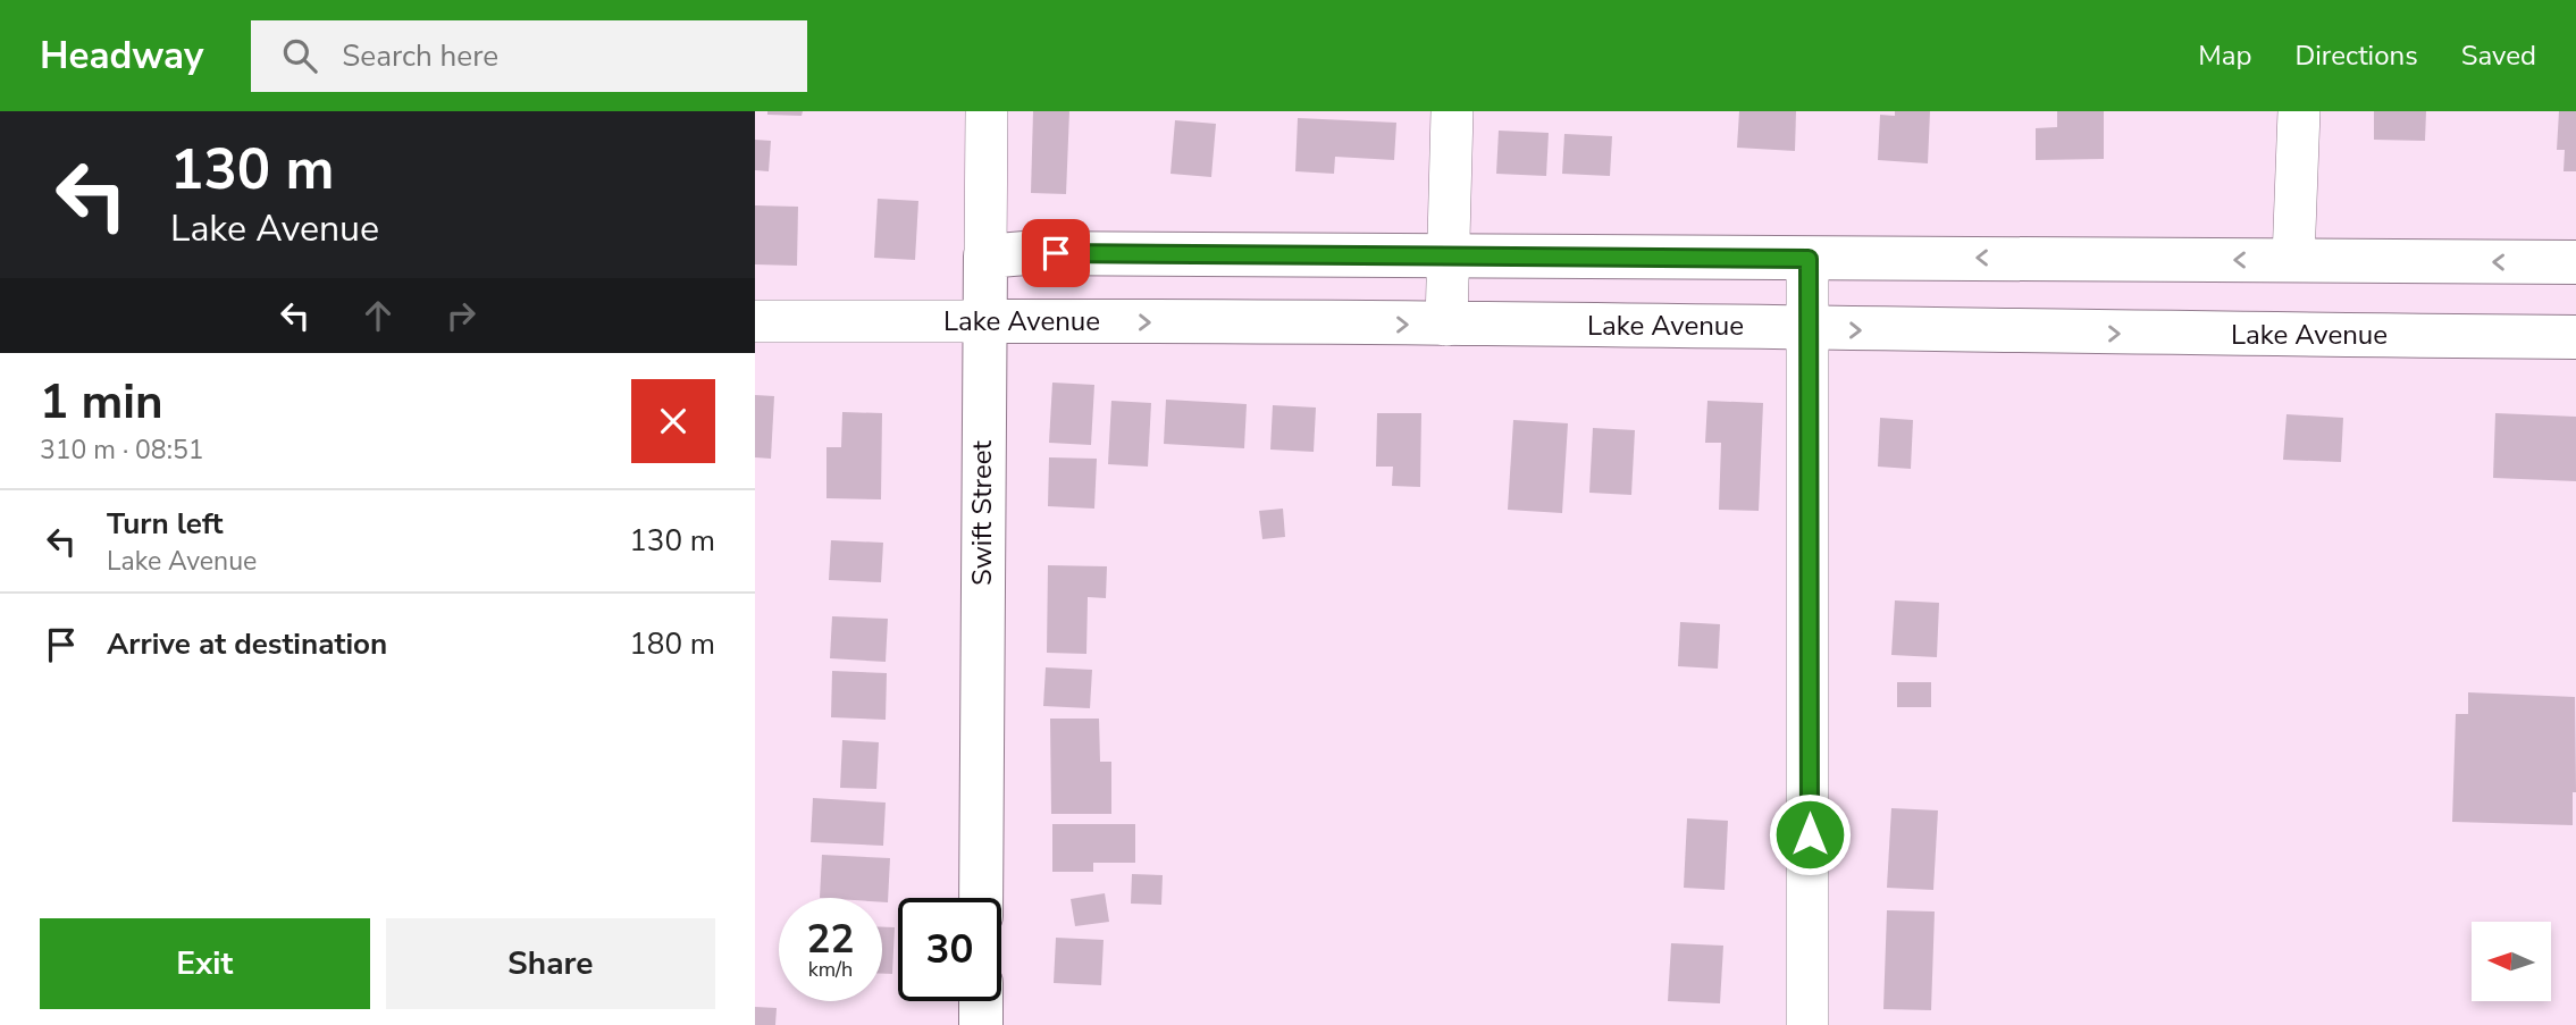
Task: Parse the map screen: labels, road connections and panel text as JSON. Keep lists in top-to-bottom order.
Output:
{
  "streets": {
    "main road": ["Lake Avenue", "Swift Street"]
  },
  "crossings": [
    ["Lake Avenue", "Swift Street"]
  ],
  "north": "left",
  "page": {
    "header": "Headway",
    "search": "Search here",
    "nav": ["Map", "Directions", "Saved"],
    "turn": ["130 m", "Lake Avenue"],
    "heading": ["1 min", "310 m · 08:51"],
    "list": [
      {
        "name": "Turn left",
        "note": "Lake Avenue",
        "value": "130 m"
      },
      {
        "name": "Arrive at destination",
        "value": "180 m"
      }
    ],
    "speed": "22 km/h",
    "limit": "30",
    "buttons": ["Exit", "Share"]
  }
}
